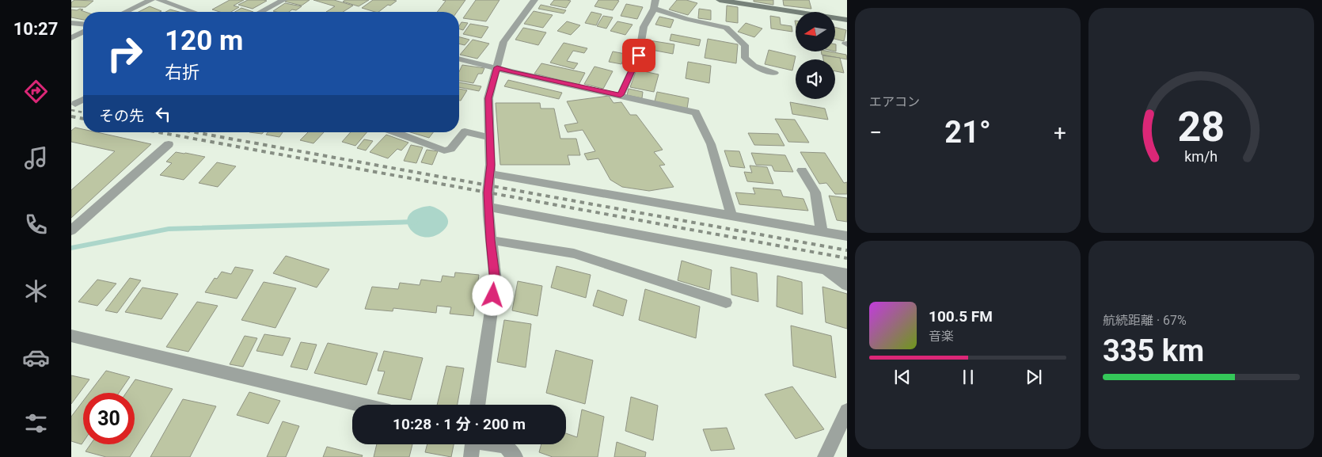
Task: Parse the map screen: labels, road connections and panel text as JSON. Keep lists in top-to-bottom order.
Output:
{
  "north": "left",
  "page": {
    "tabs": "10:27",
    "tile": [
      "エアコン",
      ["航続距離 · 67%", "335 km"]
    ],
    "turn": ["120 m", "右折"],
    "then": "その先",
    "heat": ["−", "21°", "+"],
    "song": ["100.5 FM", "音楽"],
    "limit": "30",
    "trip": "10:28 · 1 分 · 200 m",
    "gauge": ["28", "km/h"]
  }
}
